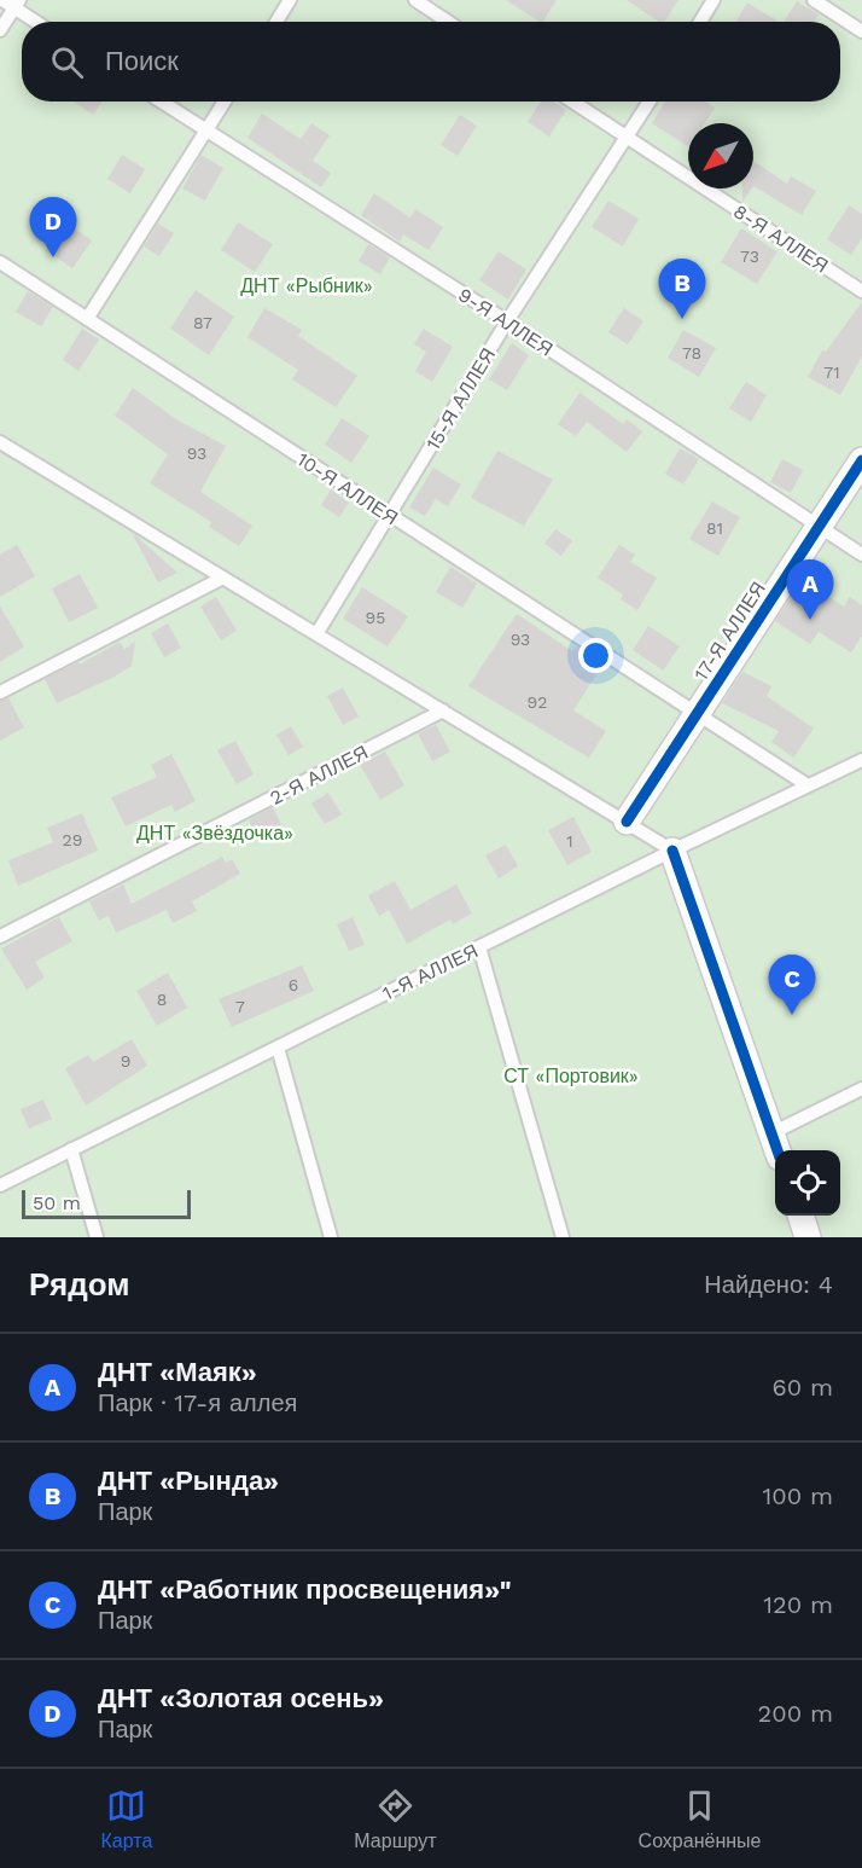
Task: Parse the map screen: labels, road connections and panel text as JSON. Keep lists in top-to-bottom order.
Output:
{
  "streets": {
    "street": ["17-Я АЛЛЕЯ"],
    "lane": [
      "8-Я АЛЛЕЯ",
      "9-Я АЛЛЕЯ",
      "15-Я АЛЛЕЯ",
      "10-Я АЛЛЕЯ",
      "2-Я АЛЛЕЯ",
      "1-Я АЛЛЕЯ"
    ]
  },
  "crossings": [
    ["8-Я АЛЛЕЯ", "15-Я АЛЛЕЯ"],
    ["9-Я АЛЛЕЯ", "15-Я АЛЛЕЯ"],
    ["9-Я АЛЛЕЯ", "17-Я АЛЛЕЯ"],
    ["15-Я АЛЛЕЯ", "10-Я АЛЛЕЯ"],
    ["10-Я АЛЛЕЯ", "17-Я АЛЛЕЯ"],
    ["10-Я АЛЛЕЯ", "1-Я АЛЛЕЯ"]
  ],
  "parks": ["ДНТ «Рыбник»", "ДНТ «Звёздочка»", "СТ «Портовик»"],
  "house_numbers": [
    "73",
    "87",
    "78",
    "71",
    "93",
    "81",
    "95",
    "93",
    "92",
    "29",
    "1",
    "6",
    "8",
    "7",
    "9"
  ],
  "scale_bar": "50 m",
  "north": "bottom left",
  "page": {
    "search": "Поиск",
    "pins": [
      "D",
      "B",
      "A",
      "C"
    ],
    "scale": "50 m",
    "heading": ["Рядом", "Найдено: 4"],
    "list": [
      {
        "mark": "A",
        "name": "ДНТ «Маяк»",
        "note": "Парк · 17-я аллея",
        "value": "60 m"
      },
      {
        "mark": "B",
        "name": "ДНТ «Рында»",
        "note": "Парк",
        "value": "100 m"
      },
      {
        "mark": "C",
        "name": "ДНТ «Работник просвещения»\"",
        "note": "Парк",
        "value": "120 m"
      },
      {
        "mark": "D",
        "name": "ДНТ «Золотая осень»",
        "note": "Парк",
        "value": "200 m"
      }
    ],
    "nav": ["Карта", "Маршрут", "Сохранённые"]
  }
}
